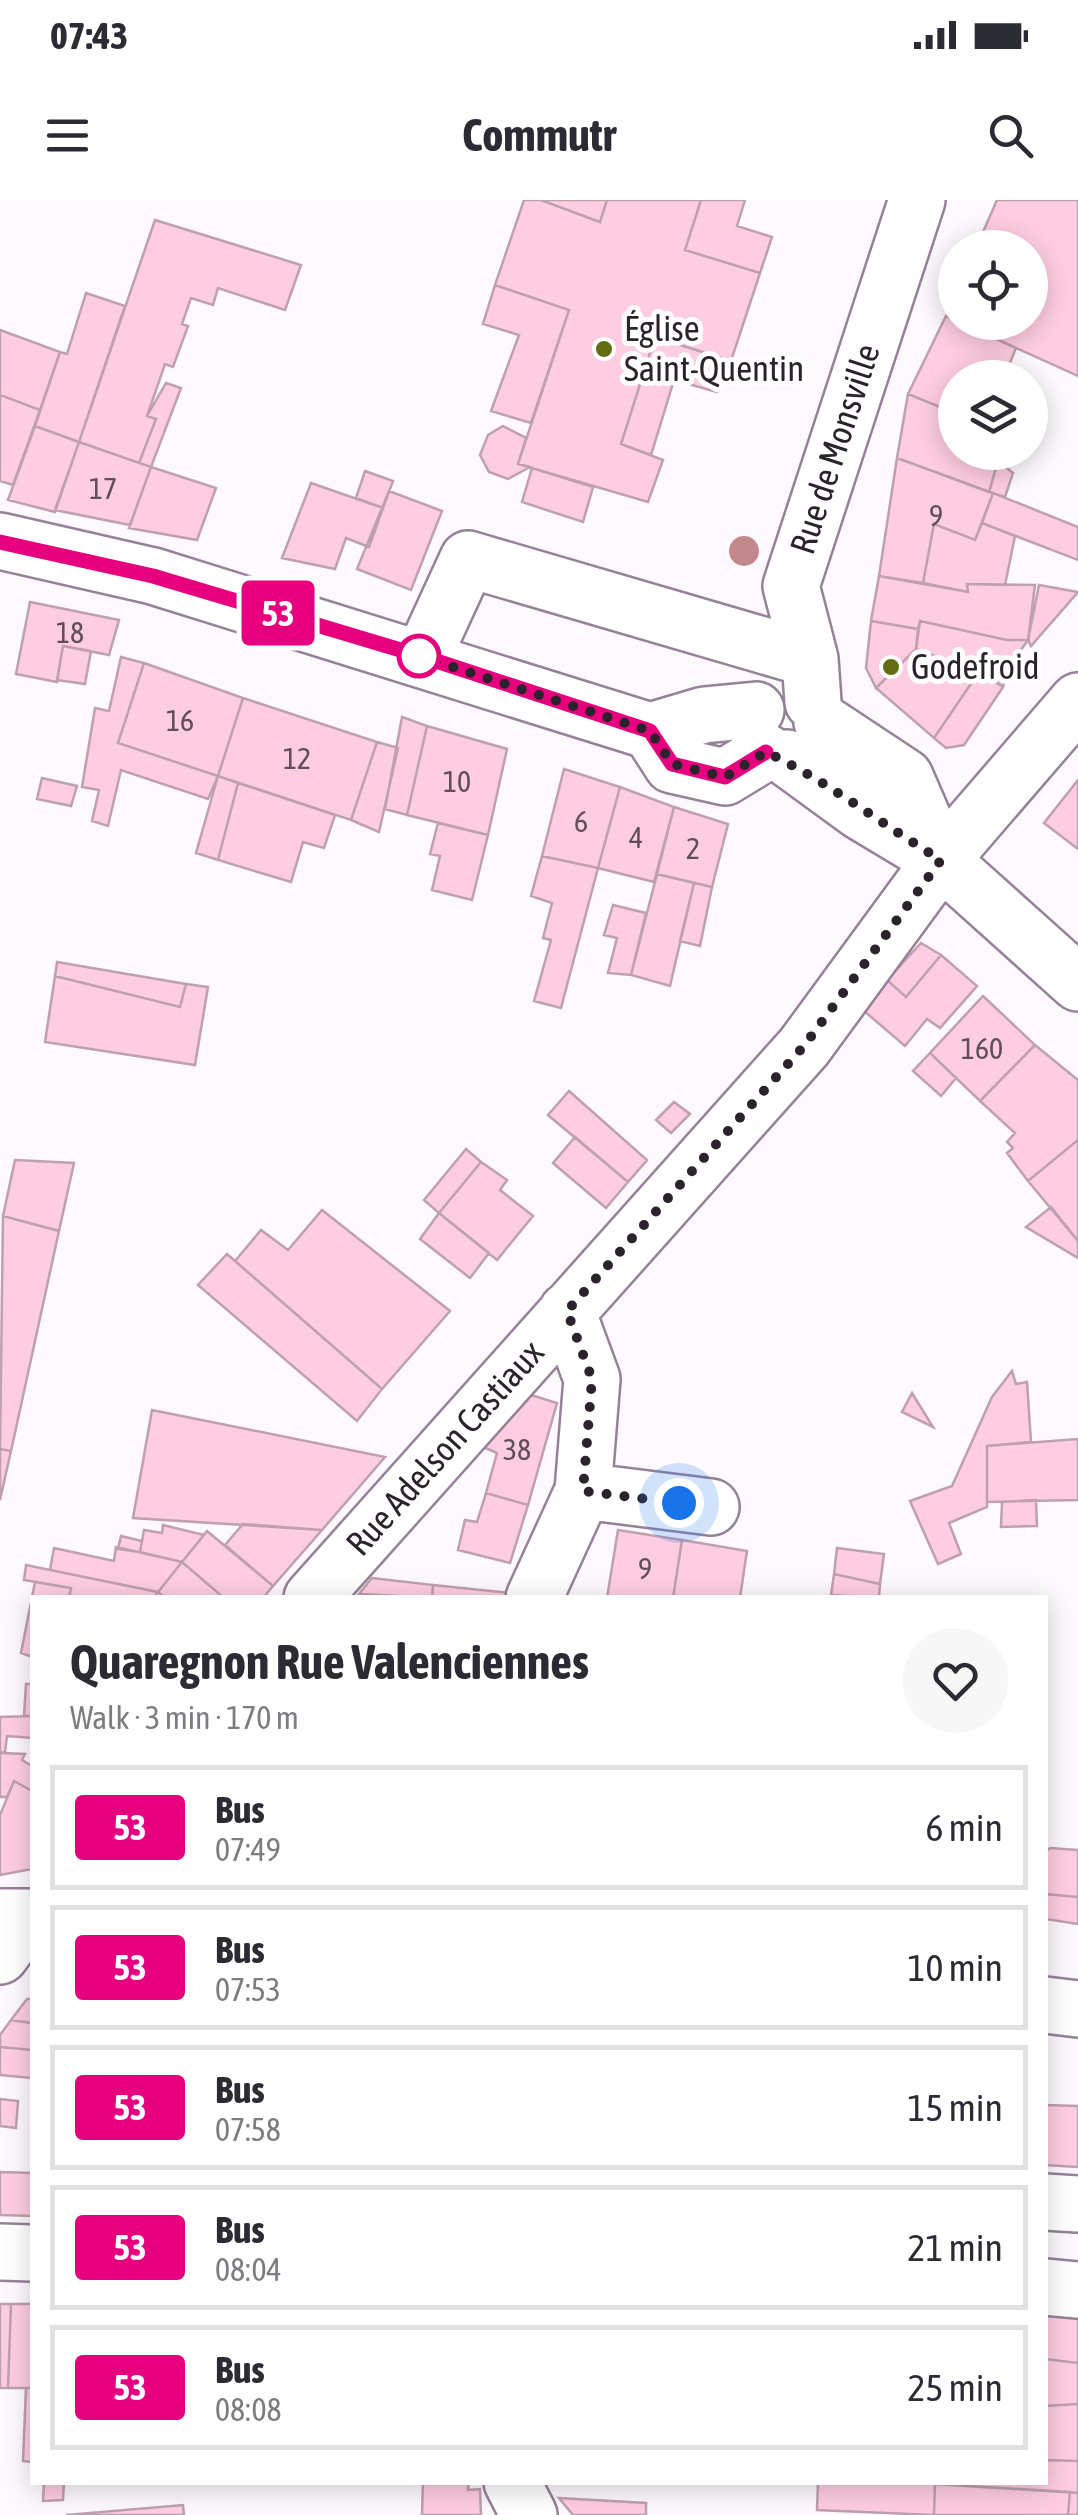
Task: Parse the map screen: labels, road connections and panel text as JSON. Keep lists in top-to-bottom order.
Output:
{
  "streets": {
    "street": ["Rue de Monsville", "Rue Adelson Castiaux"]
  },
  "places": ["Église Saint-Quentin", "Godefroid"],
  "lines": ["bus line 53"],
  "house_numbers": [
    "17",
    "9",
    "18",
    "16",
    "12",
    "10",
    "6",
    "4",
    "2",
    "160",
    "38",
    "9"
  ],
  "page": {
    "status": "07:43",
    "header": "Commutr",
    "on_map": "53",
    "heading": ["Quaregnon Rue Valenciennes", "Walk · 3 min · 170 m"],
    "list": [
      {
        "mark": "53",
        "name": "Bus",
        "note": "07:49",
        "value": "6 min"
      },
      {
        "mark": "53",
        "name": "Bus",
        "note": "07:53",
        "value": "10 min"
      },
      {
        "mark": "53",
        "name": "Bus",
        "note": "07:58",
        "value": "15 min"
      },
      {
        "mark": "53",
        "name": "Bus",
        "note": "08:04",
        "value": "21 min"
      },
      {
        "mark": "53",
        "name": "Bus",
        "note": "08:08",
        "value": "25 min"
      }
    ]
  }
}
